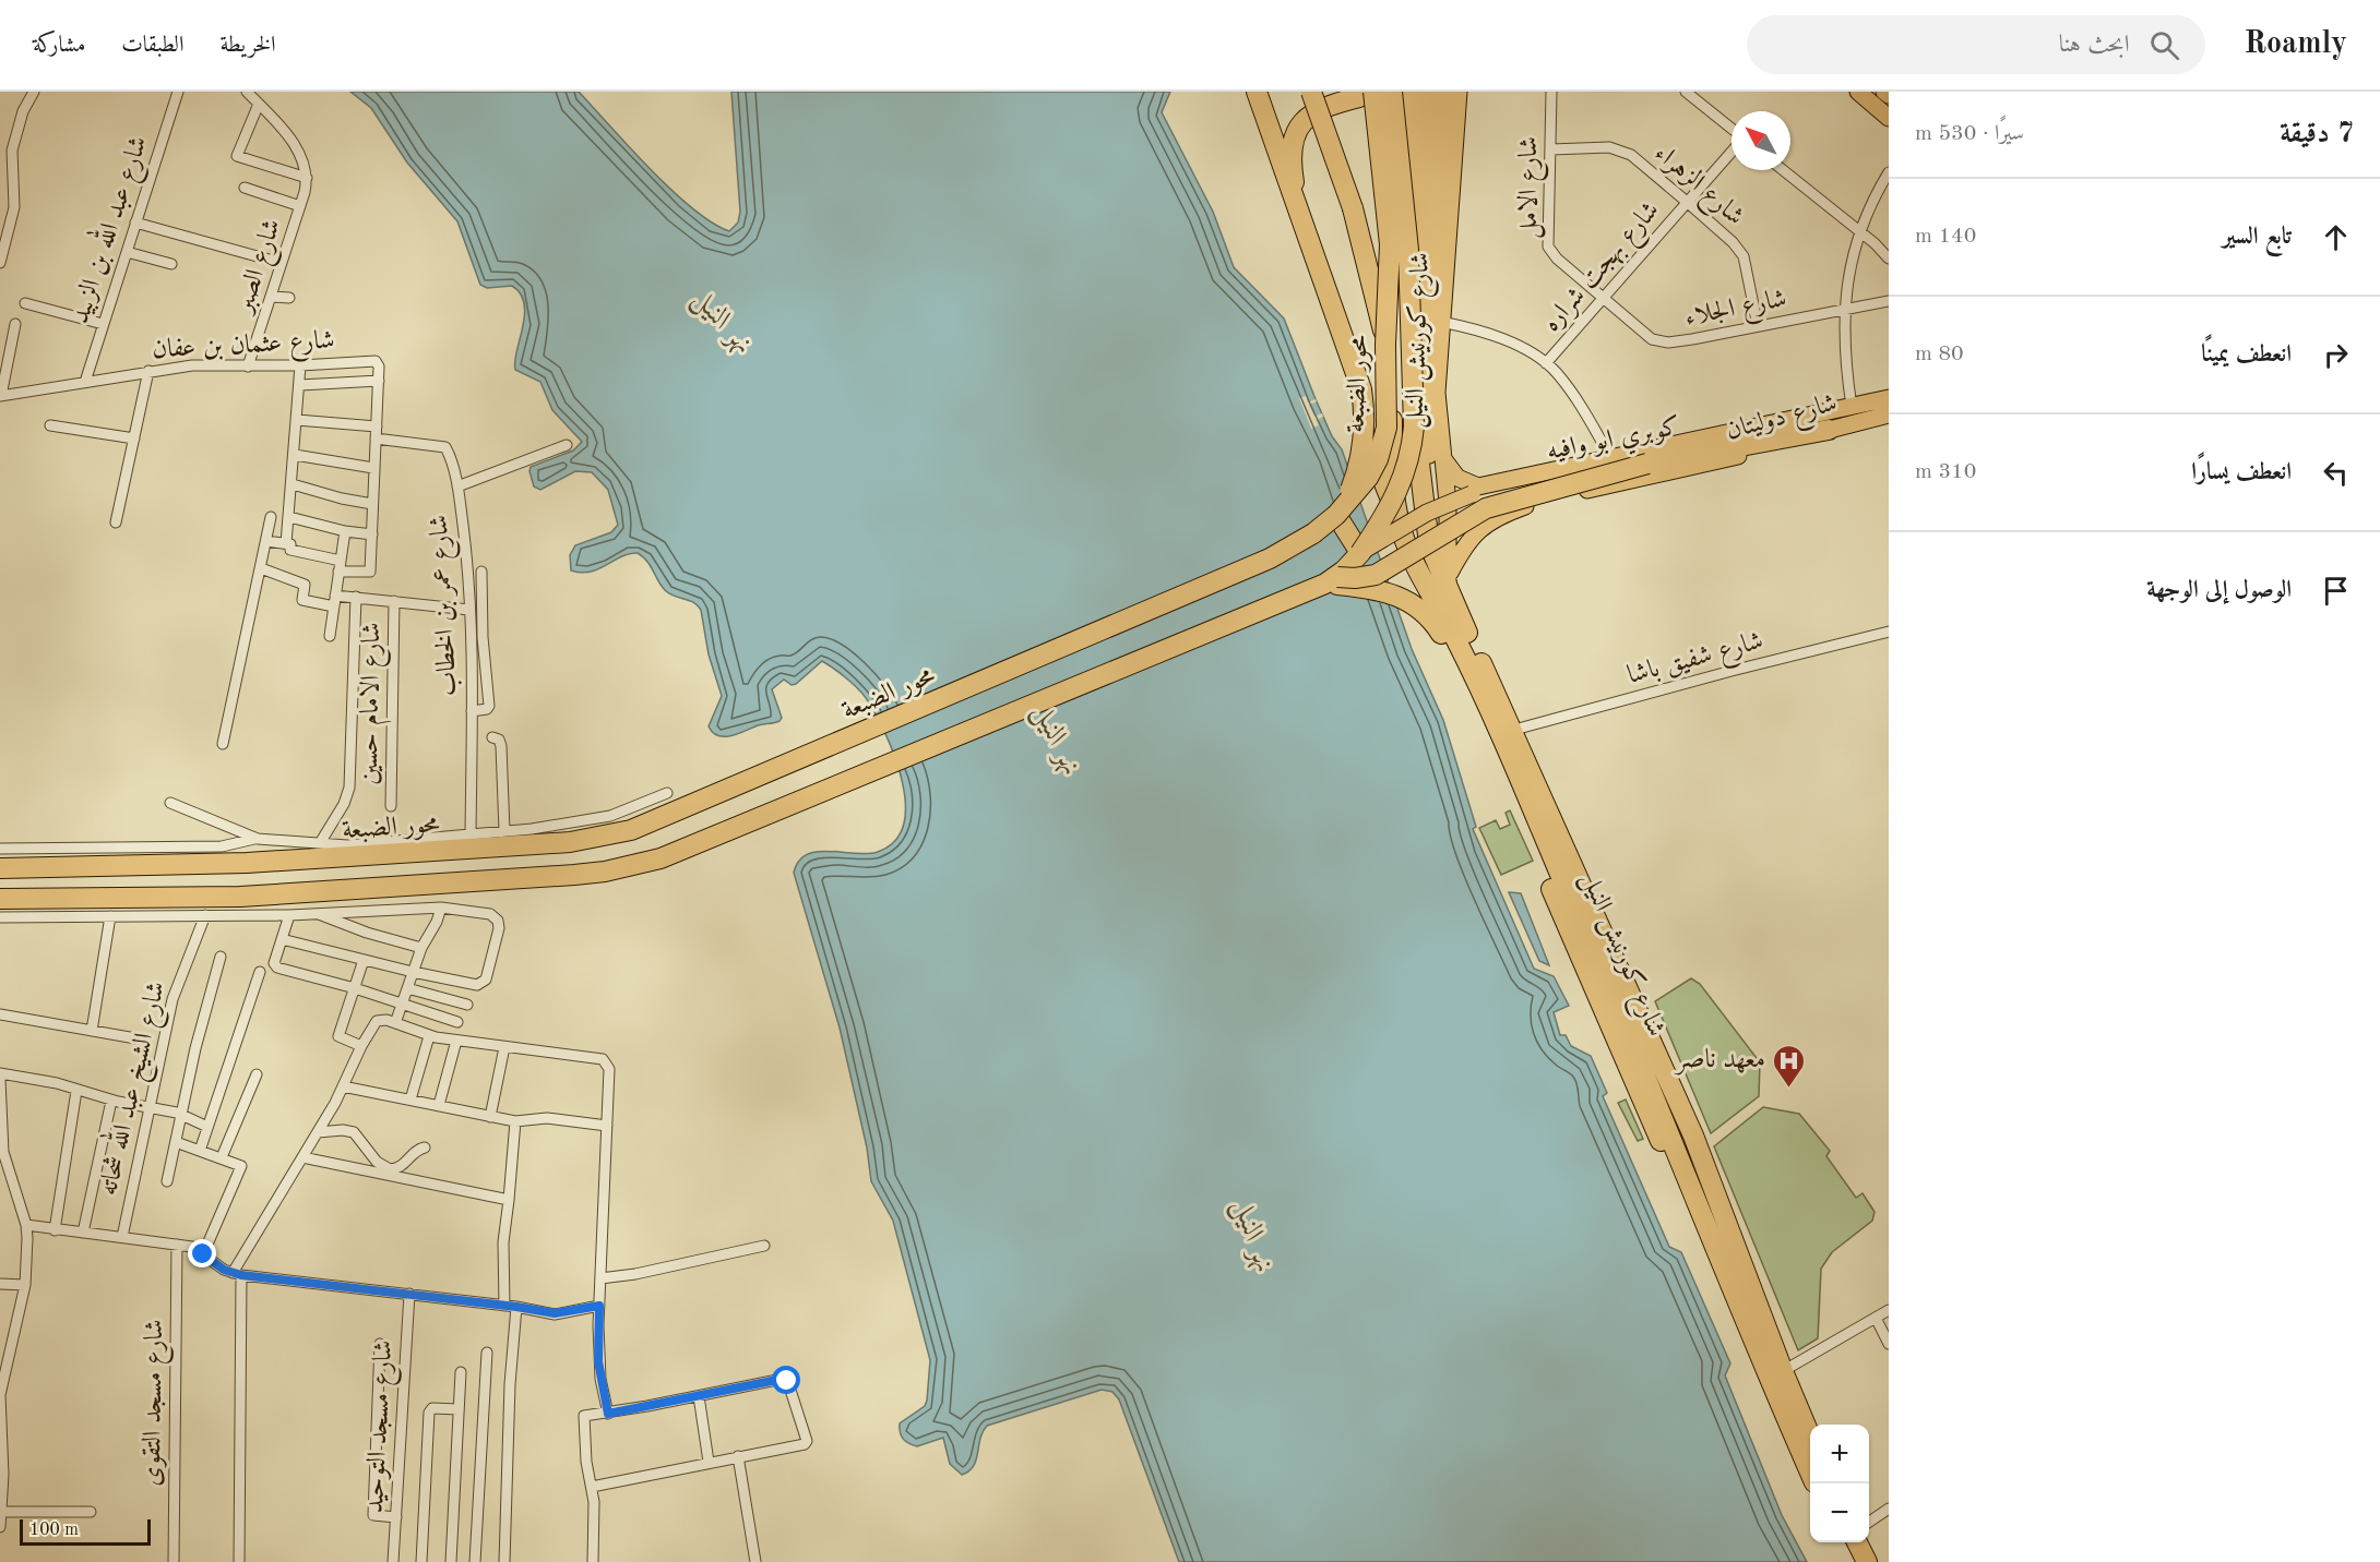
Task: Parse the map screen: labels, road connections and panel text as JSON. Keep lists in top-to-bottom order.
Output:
{
  "streets": {
    "highway": ["شارع كورنيش النيل", "محور الضبعة"],
    "main road": ["شارع دوليتان", "كوبري ابو وافيه"],
    "street": [
      "شارع الزهراء",
      "شارع الامل",
      "شارع عبد الله بن الزبيد",
      "شارع الصبر",
      "شارع بهجت شراره",
      "شارع الجلاء",
      "شارع عثمان بن عفان",
      "شارع عمر بن الخطاب",
      "شارع شفيق باشا",
      "شارع الامام حسين",
      "شارع الشيخ عبد الله شحاته",
      "شارع مسجد التقوى",
      "شارع مسجد التوحيد"
    ]
  },
  "crossings": [
    ["شارع الزهراء", "شارع الامل"],
    ["شارع الزهراء", "شارع بهجت شراره"],
    ["شارع الزهراء", "شارع الجلاء"],
    ["شارع الامل", "شارع بهجت شراره"],
    ["شارع الامل", "شارع الجلاء"],
    ["شارع عبد الله بن الزبيد", "شارع عثمان بن عفان"],
    ["شارع الصبر", "شارع عثمان بن عفان"],
    ["شارع بهجت شراره", "شارع الجلاء"],
    ["شارع كورنيش النيل", "محور الضبعة"],
    ["شارع كورنيش النيل", "شارع دوليتان"],
    ["شارع كورنيش النيل", "شارع شفيق باشا"],
    ["محور الضبعة", "كوبري ابو وافيه"]
  ],
  "water": ["نهر النيل"],
  "places": {
    "hospital": ["معهد ناصر"]
  },
  "scale_bar": "100 m",
  "north": "top left",
  "page": {
    "header": "Roamly",
    "search": "ابحث هنا",
    "nav": ["الخريطة", "الطبقات", "مشاركة"],
    "heading": ["7 دقيقة", "سيرًا · 530 m"],
    "list": [
      ["تابع السير", "140 m"],
      ["انعطف يمينًا", "80 m"],
      ["انعطف يسارًا", "310 m"],
      "الوصول إلى الوجهة"
    ],
    "map_buttons": ["+", "−"],
    "scale": "100 m"
  }
}
